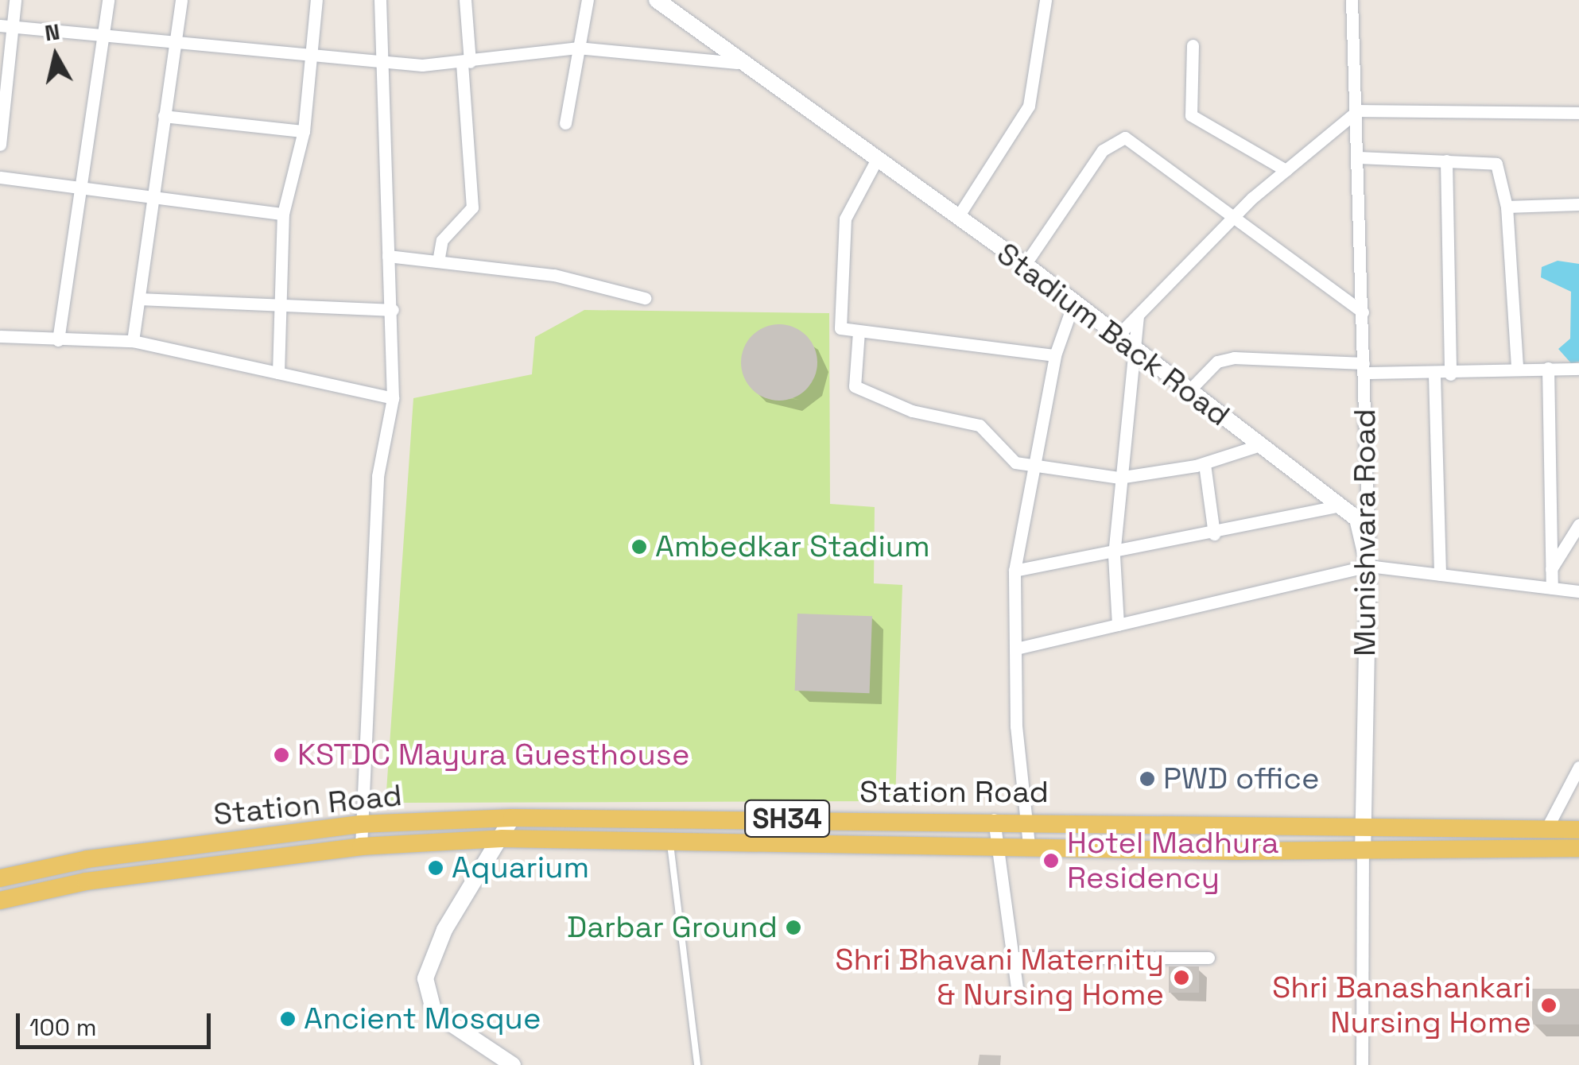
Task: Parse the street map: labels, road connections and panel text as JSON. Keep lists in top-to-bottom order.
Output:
{
  "streets": {
    "main road": ["Station Road", "SH34"],
    "street": ["Stadium Back Road", "Munishvara Road"]
  },
  "crossings": [
    ["Stadium Back Road", "Munishvara Road"],
    ["Munishvara Road", "Station Road"]
  ],
  "places": [
    "Ambedkar Stadium",
    "KSTDC Mayura Guesthouse",
    "PWD office",
    "Hotel Madhura Residency",
    "Aquarium",
    "Darbar Ground",
    "Shri Bhavani Maternity & Nursing Home",
    "Shri Banashankari Nursing Home",
    "Ancient Mosque"
  ],
  "scale_bar": "100 m",
  "north": "top"
}
